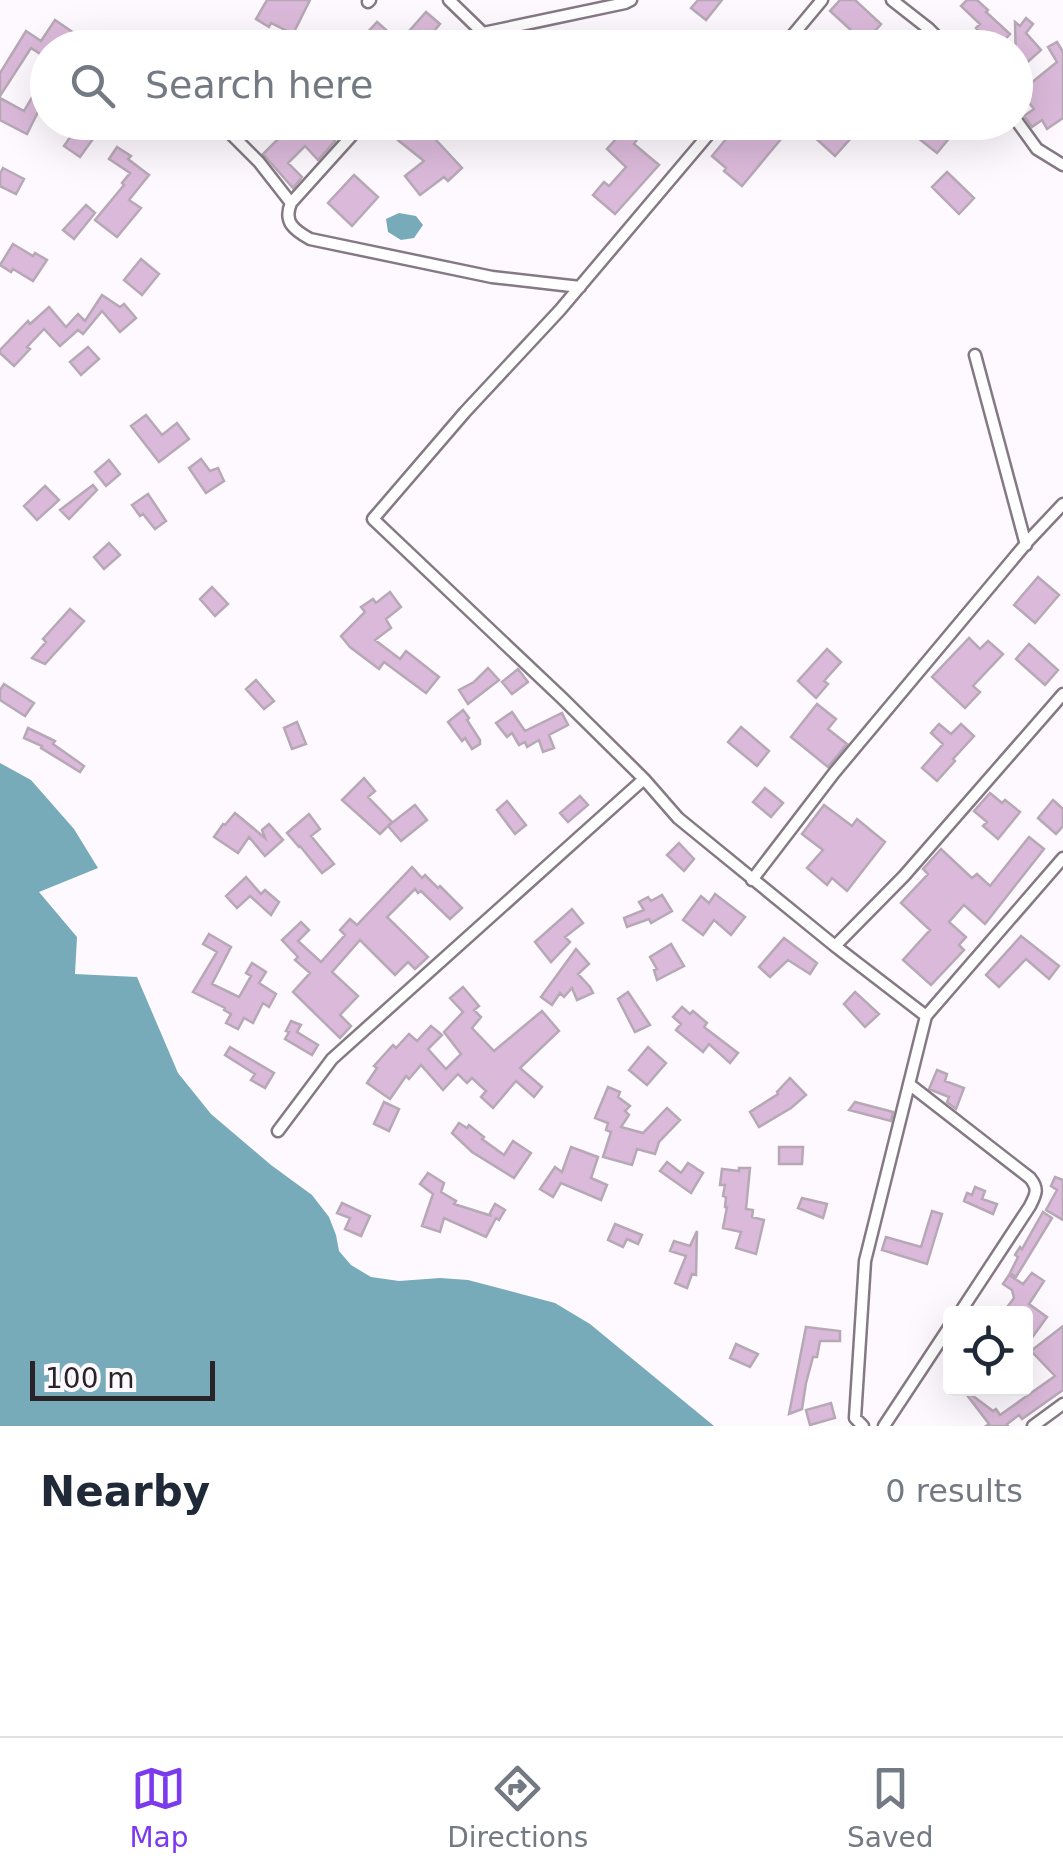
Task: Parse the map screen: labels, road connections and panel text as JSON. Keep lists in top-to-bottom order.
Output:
{
  "scale_bar": "100 m",
  "page": {
    "search": "Search here",
    "scale": "100 m",
    "heading": ["Nearby", "0 results"],
    "nav": ["Map", "Directions", "Saved"]
  }
}
